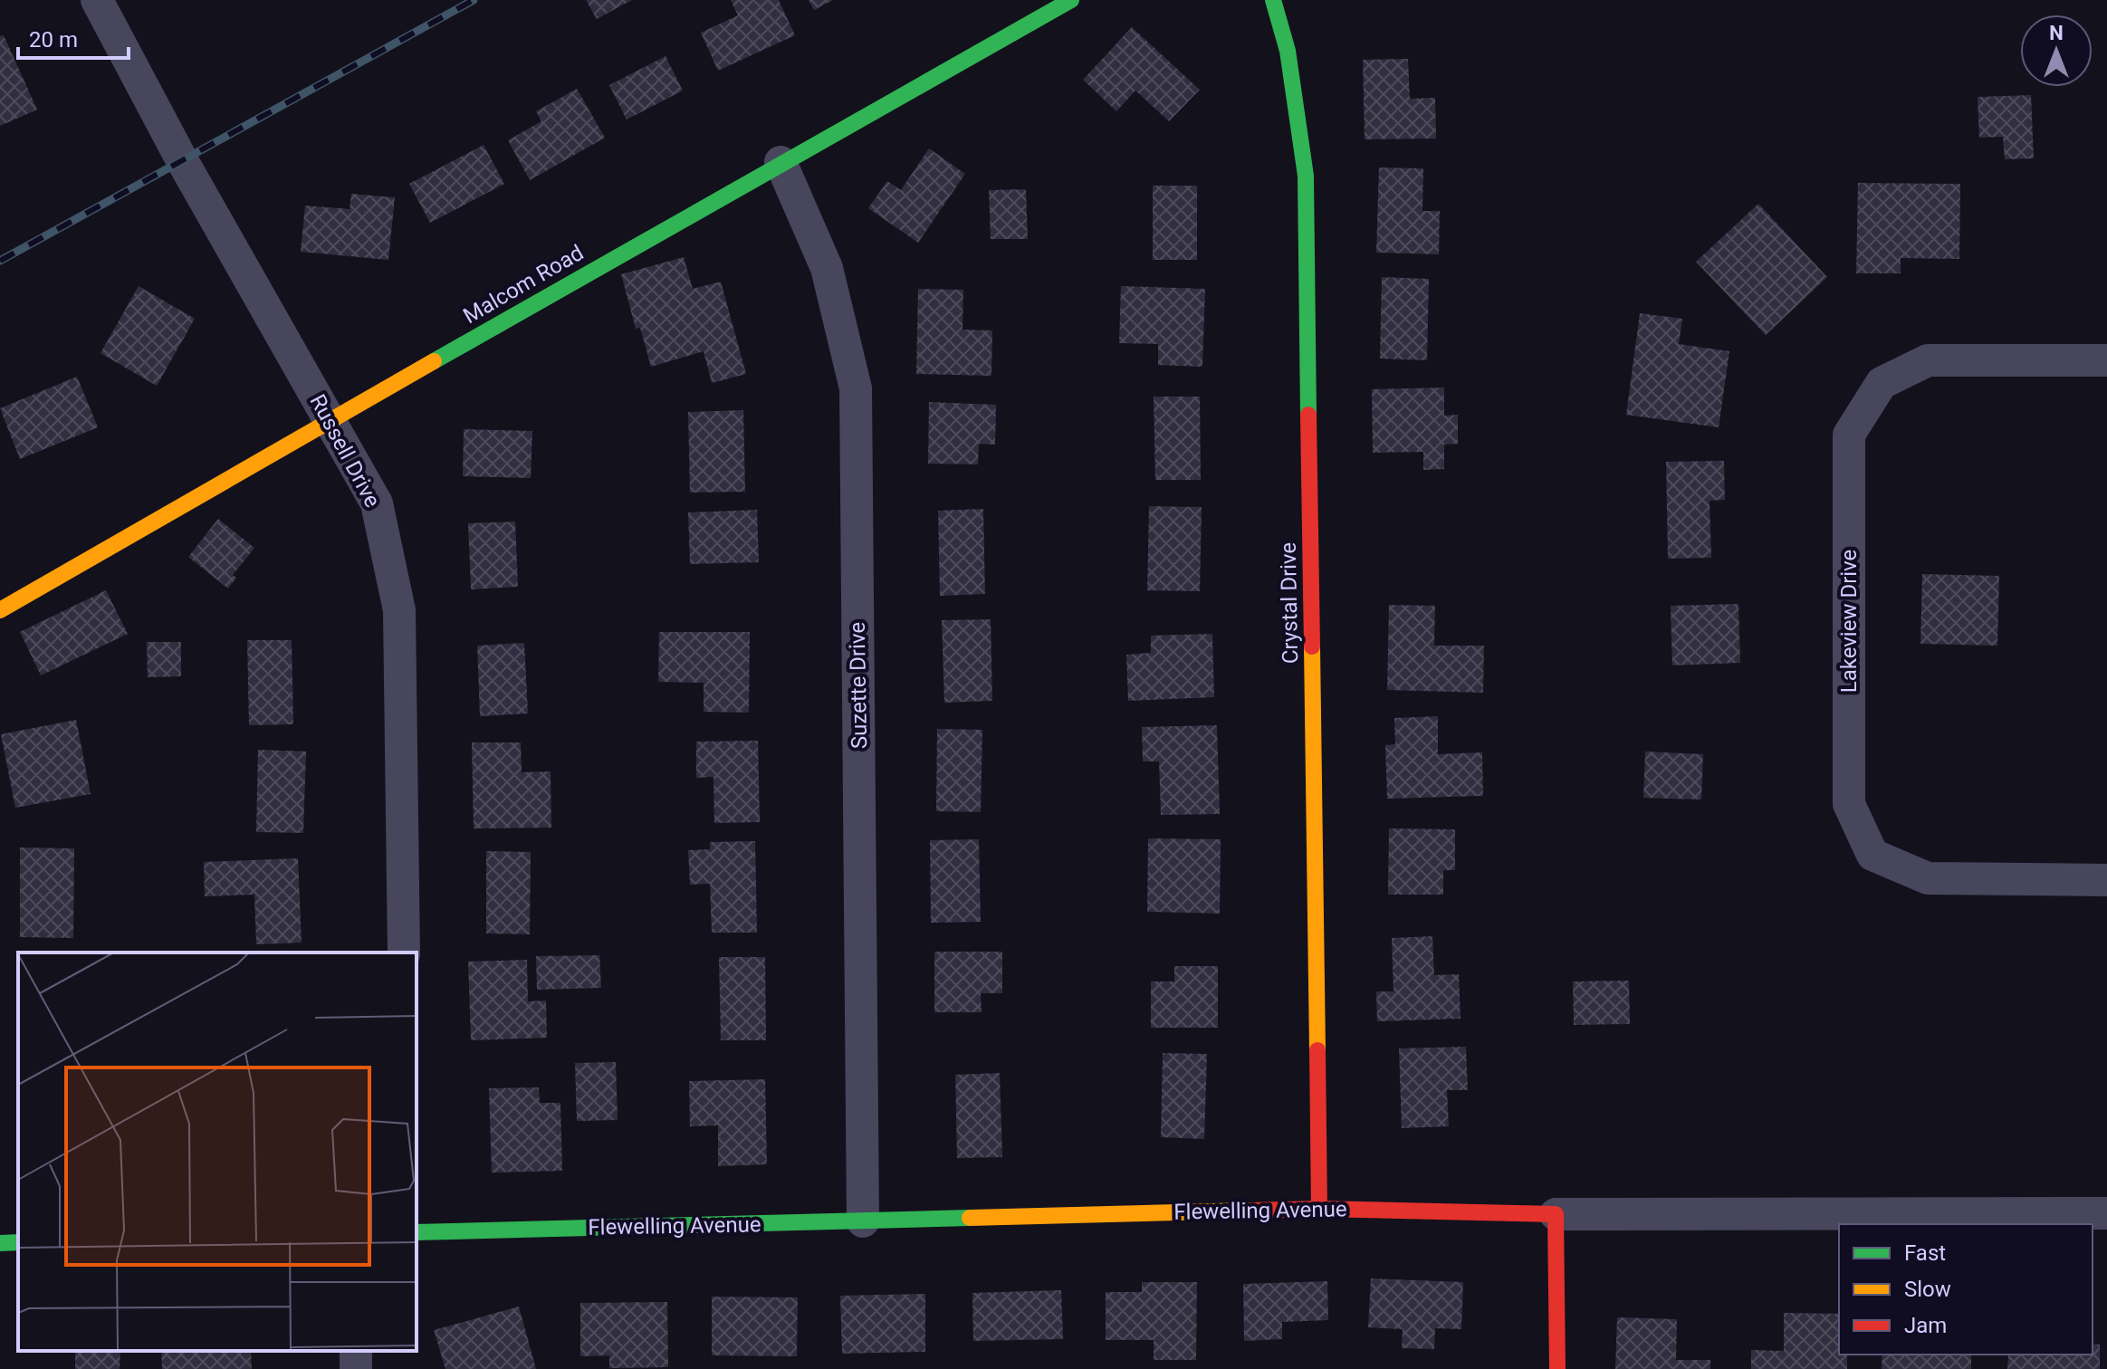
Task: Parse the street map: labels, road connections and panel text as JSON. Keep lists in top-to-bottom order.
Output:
{
  "streets": {
    "street": [
      "Malcom Road",
      "Russell Drive",
      "Crystal Drive",
      "Lakeview Drive",
      "Suzette Drive",
      "Flewelling Avenue"
    ]
  },
  "crossings": [
    ["Malcom Road", "Russell Drive"],
    ["Malcom Road", "Suzette Drive"],
    ["Crystal Drive", "Flewelling Avenue"],
    ["Suzette Drive", "Flewelling Avenue"]
  ],
  "legend": ["Fast", "Slow", "Jam"],
  "scale_bar": "20 m",
  "north": "top"
}
